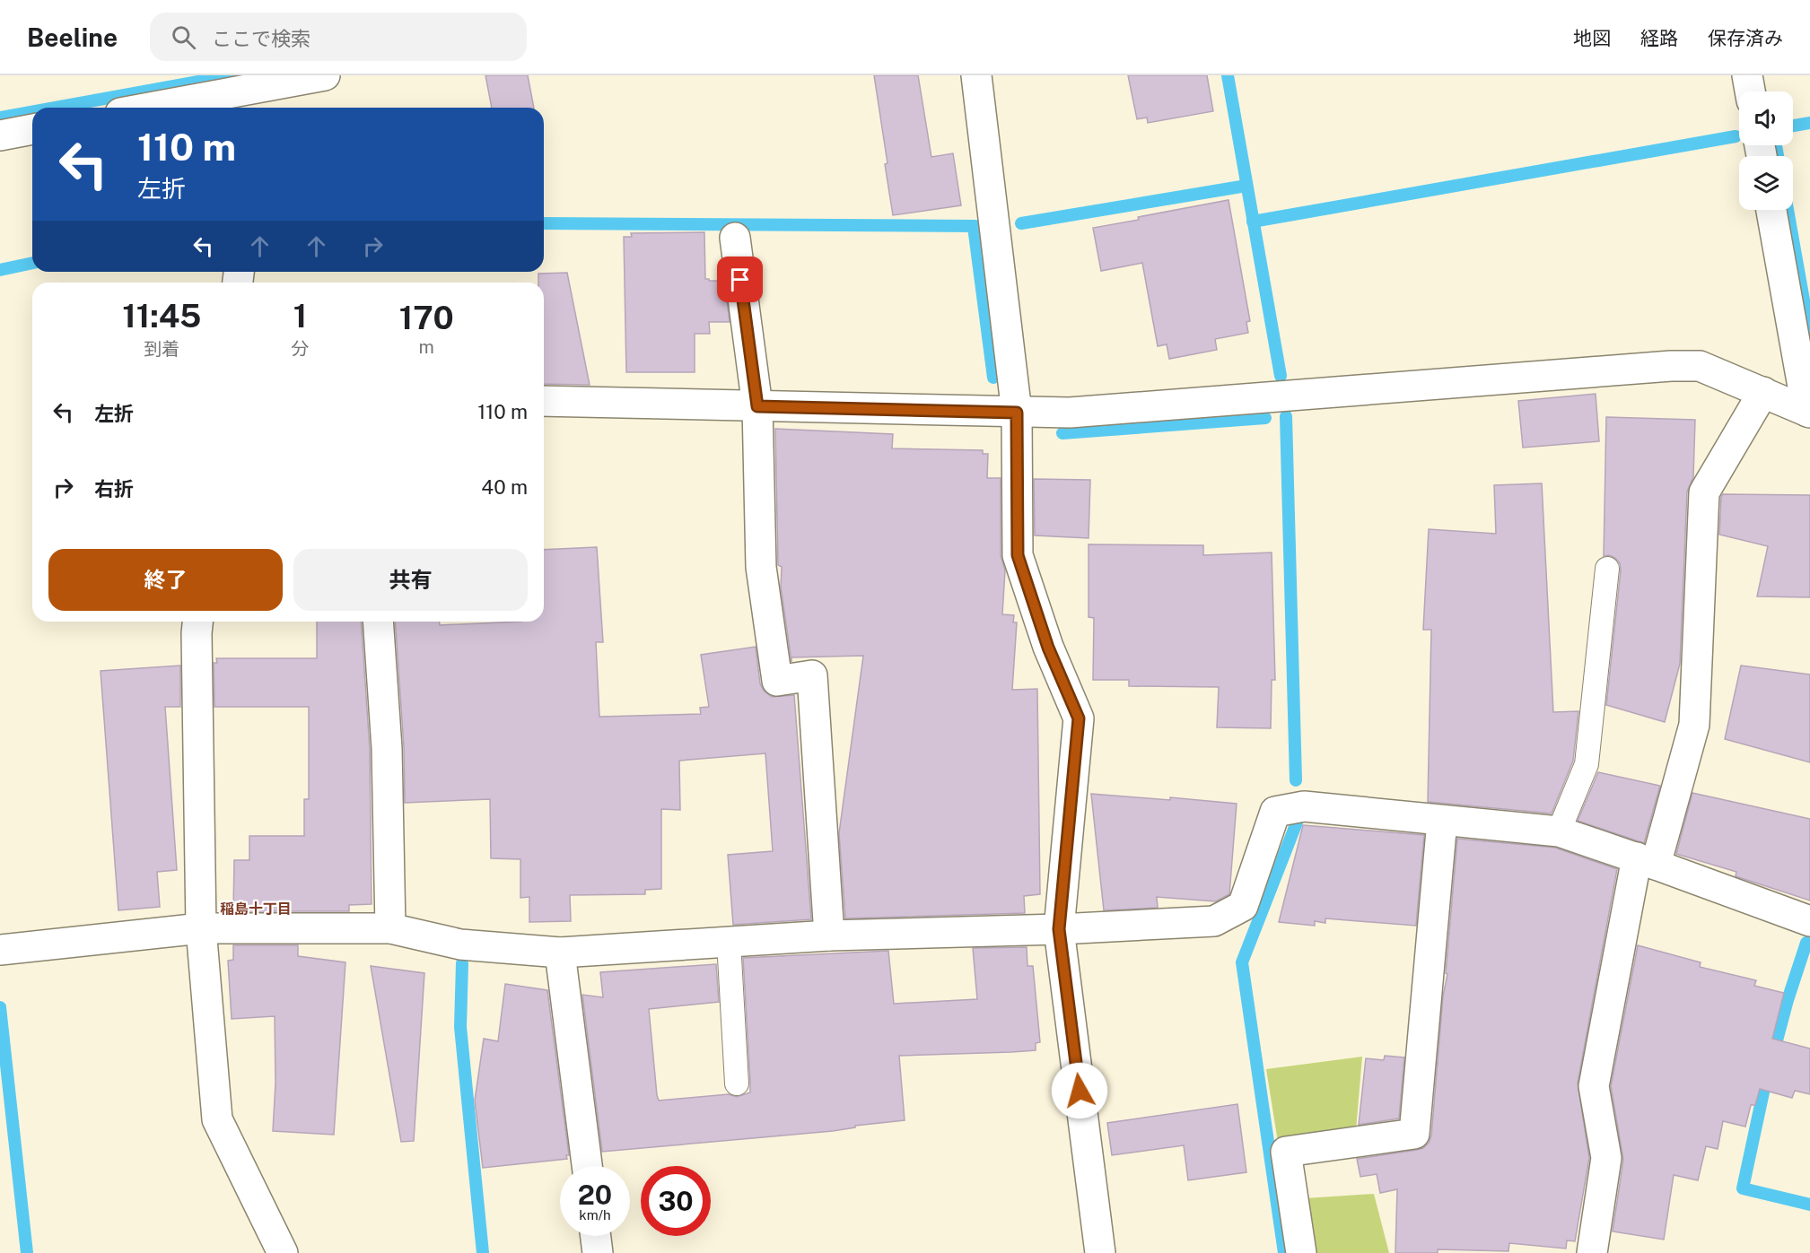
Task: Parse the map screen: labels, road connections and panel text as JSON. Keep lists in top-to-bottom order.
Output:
{
  "districts": ["稲島十丁目"],
  "page": {
    "header": "Beeline",
    "search": "ここで検索",
    "nav": ["地図", "経路", "保存済み"],
    "turn": ["110 m", "左折"],
    "eta": [
      "11:45",
      "到着",
      "1",
      "分",
      "170",
      "m"
    ],
    "list": [
      {
        "name": "左折",
        "value": "110 m"
      },
      {
        "name": "右折",
        "value": "40 m"
      }
    ],
    "buttons": ["終了", "共有"],
    "speed": "20 km/h",
    "limit": "30"
  }
}
